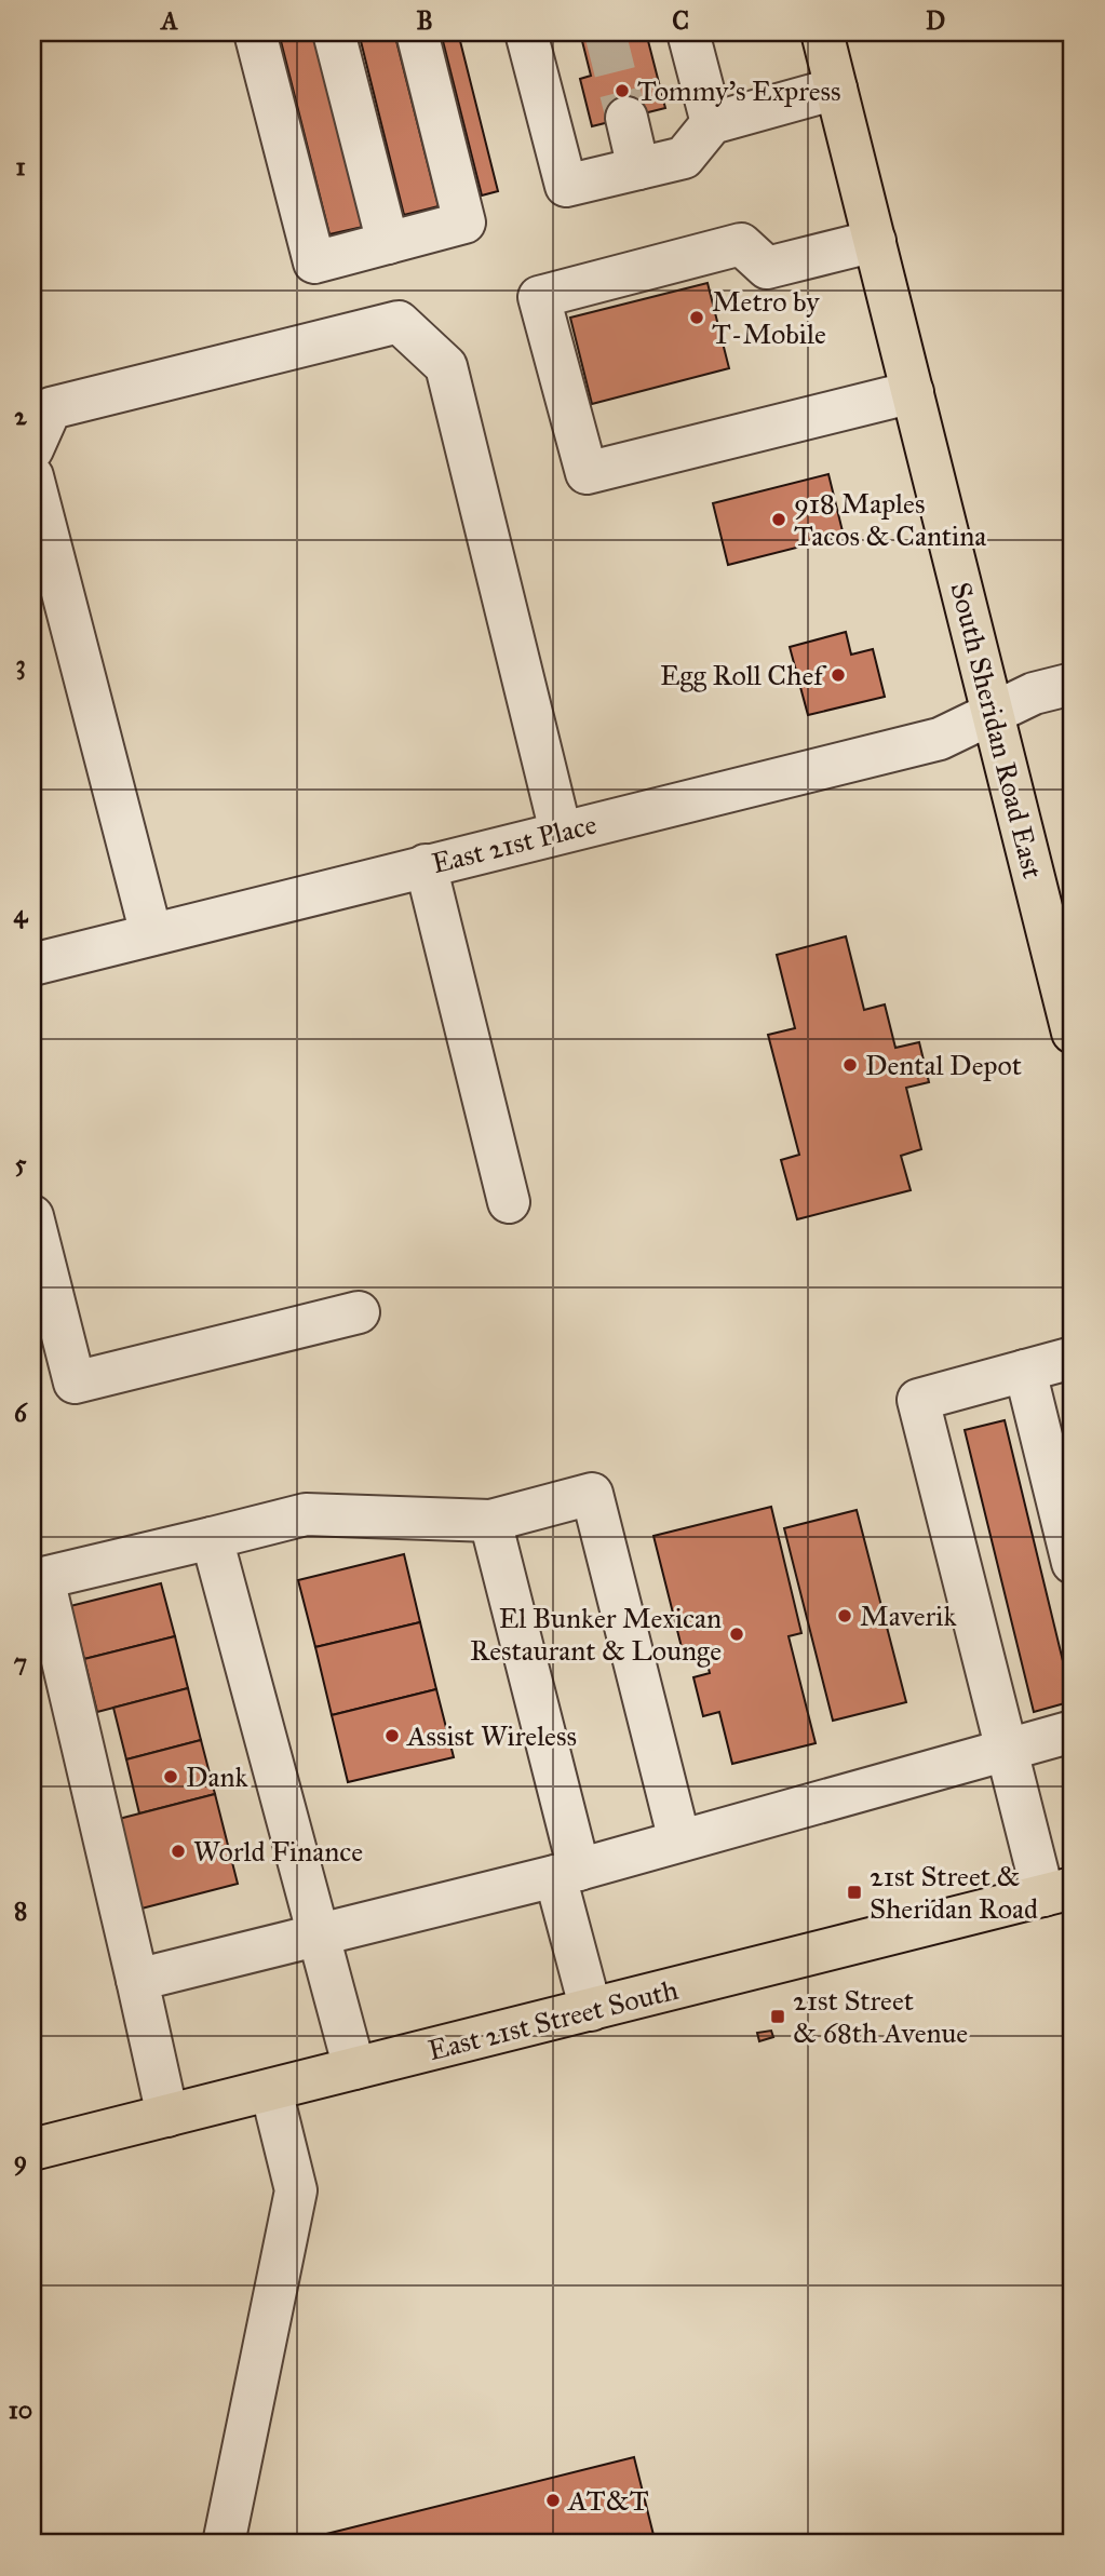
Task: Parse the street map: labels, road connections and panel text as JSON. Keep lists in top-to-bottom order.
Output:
{
  "streets": {
    "main road": ["South Sheridan Road East", "East 21st Street South"],
    "street": ["East 21st Place"]
  },
  "crossings": [
    ["South Sheridan Road East", "East 21st Place"]
  ],
  "places": {
    "other": [
      "Tommy's Express",
      "Metro by T-Mobile",
      "918 Maples Tacos & Cantina",
      "Egg Roll Chef",
      "Dental Depot",
      "Maverik",
      "El Bunker Mexican Restaurant & Lounge",
      "Assist Wireless",
      "Dank",
      "World Finance",
      "AT&T"
    ],
    "transit": ["21st Street & Sheridan Road", "21st Street & 68th Avenue"]
  },
  "grid": {
    "columns": [
      "A",
      "B",
      "C",
      "D"
    ],
    "rows": [
      "1",
      "2",
      "3",
      "4",
      "5",
      "6",
      "7",
      "8",
      "9",
      "10"
    ]
  }
}
